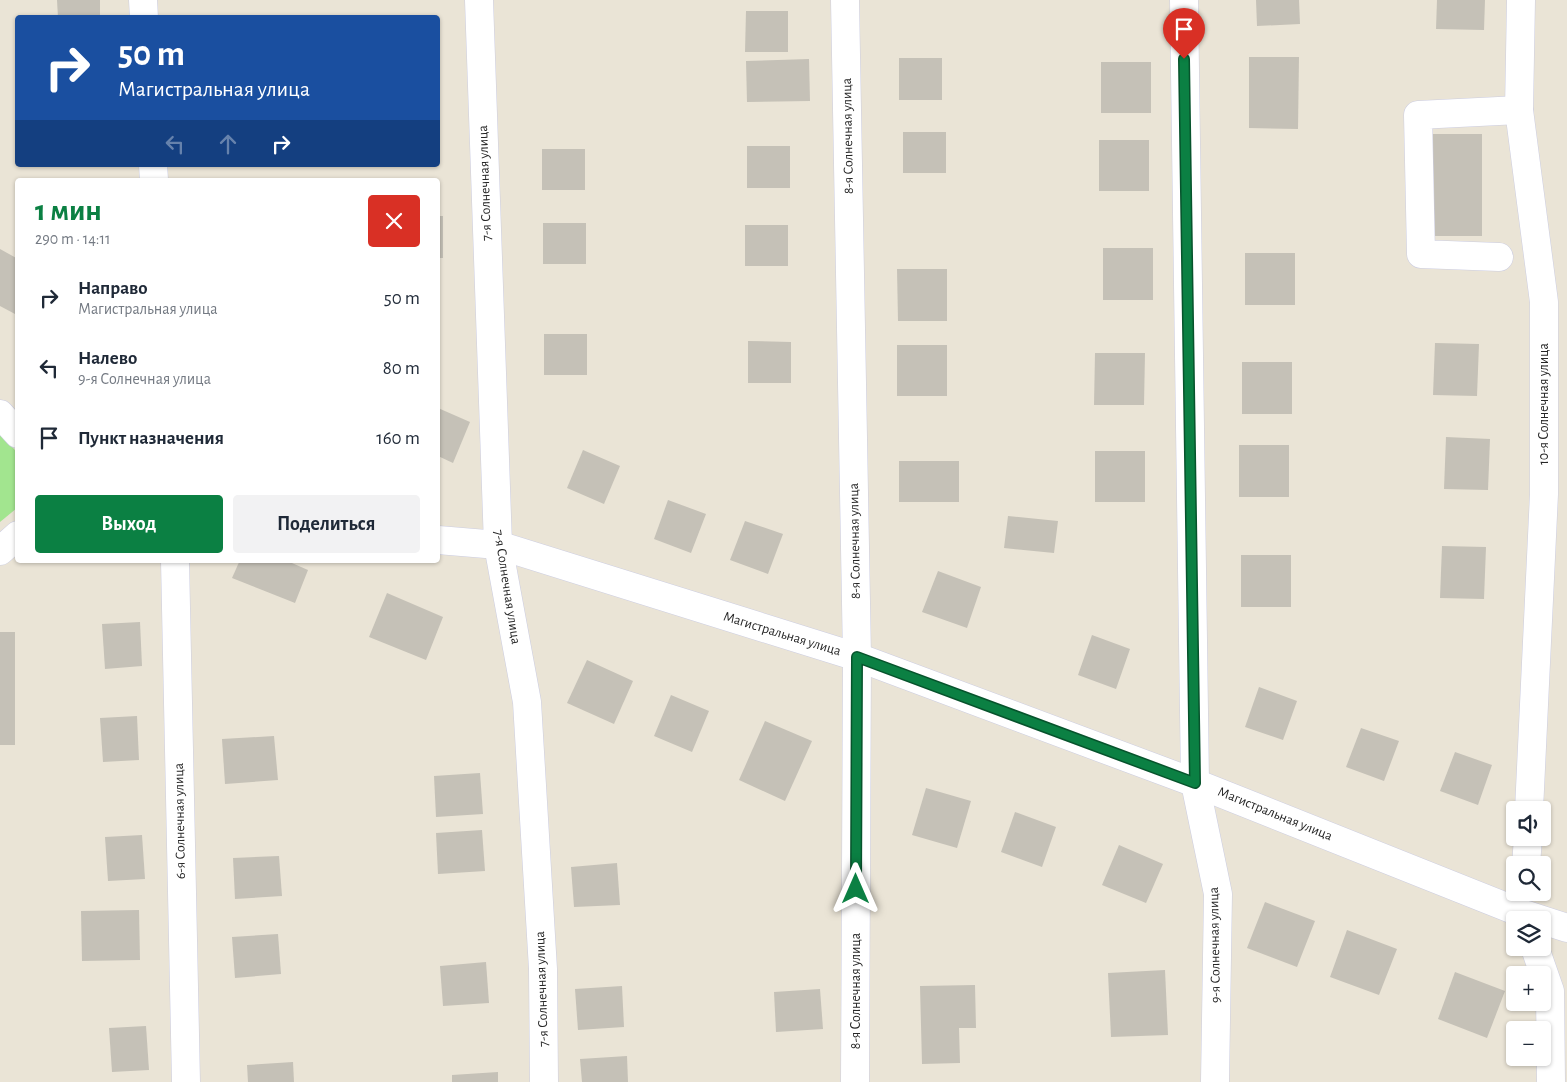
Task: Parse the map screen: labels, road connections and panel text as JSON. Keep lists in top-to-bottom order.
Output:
{
  "streets": {
    "street": [
      "8-я Солнечная улица",
      "7-я Солнечная улица",
      "10-я Солнечная улица",
      "Магистральная улица",
      "6-я Солнечная улица",
      "9-я Солнечная улица"
    ]
  },
  "crossings": [
    ["8-я Солнечная улица", "Магистральная улица"],
    ["7-я Солнечная улица", "Магистральная улица"],
    ["Магистральная улица", "9-я Солнечная улица"]
  ],
  "page": {
    "turn": ["50 m", "Магистральная улица"],
    "heading": ["1 мин", "290 m · 14:11"],
    "list": [
      {
        "name": "Направо",
        "note": "Магистральная улица",
        "value": "50 m"
      },
      {
        "name": "Налево",
        "note": "9-я Солнечная улица",
        "value": "80 m"
      },
      {
        "name": "Пункт назначения",
        "value": "160 m"
      }
    ],
    "buttons": ["Выход", "Поделиться"],
    "map_buttons": ["+", "−"]
  }
}
